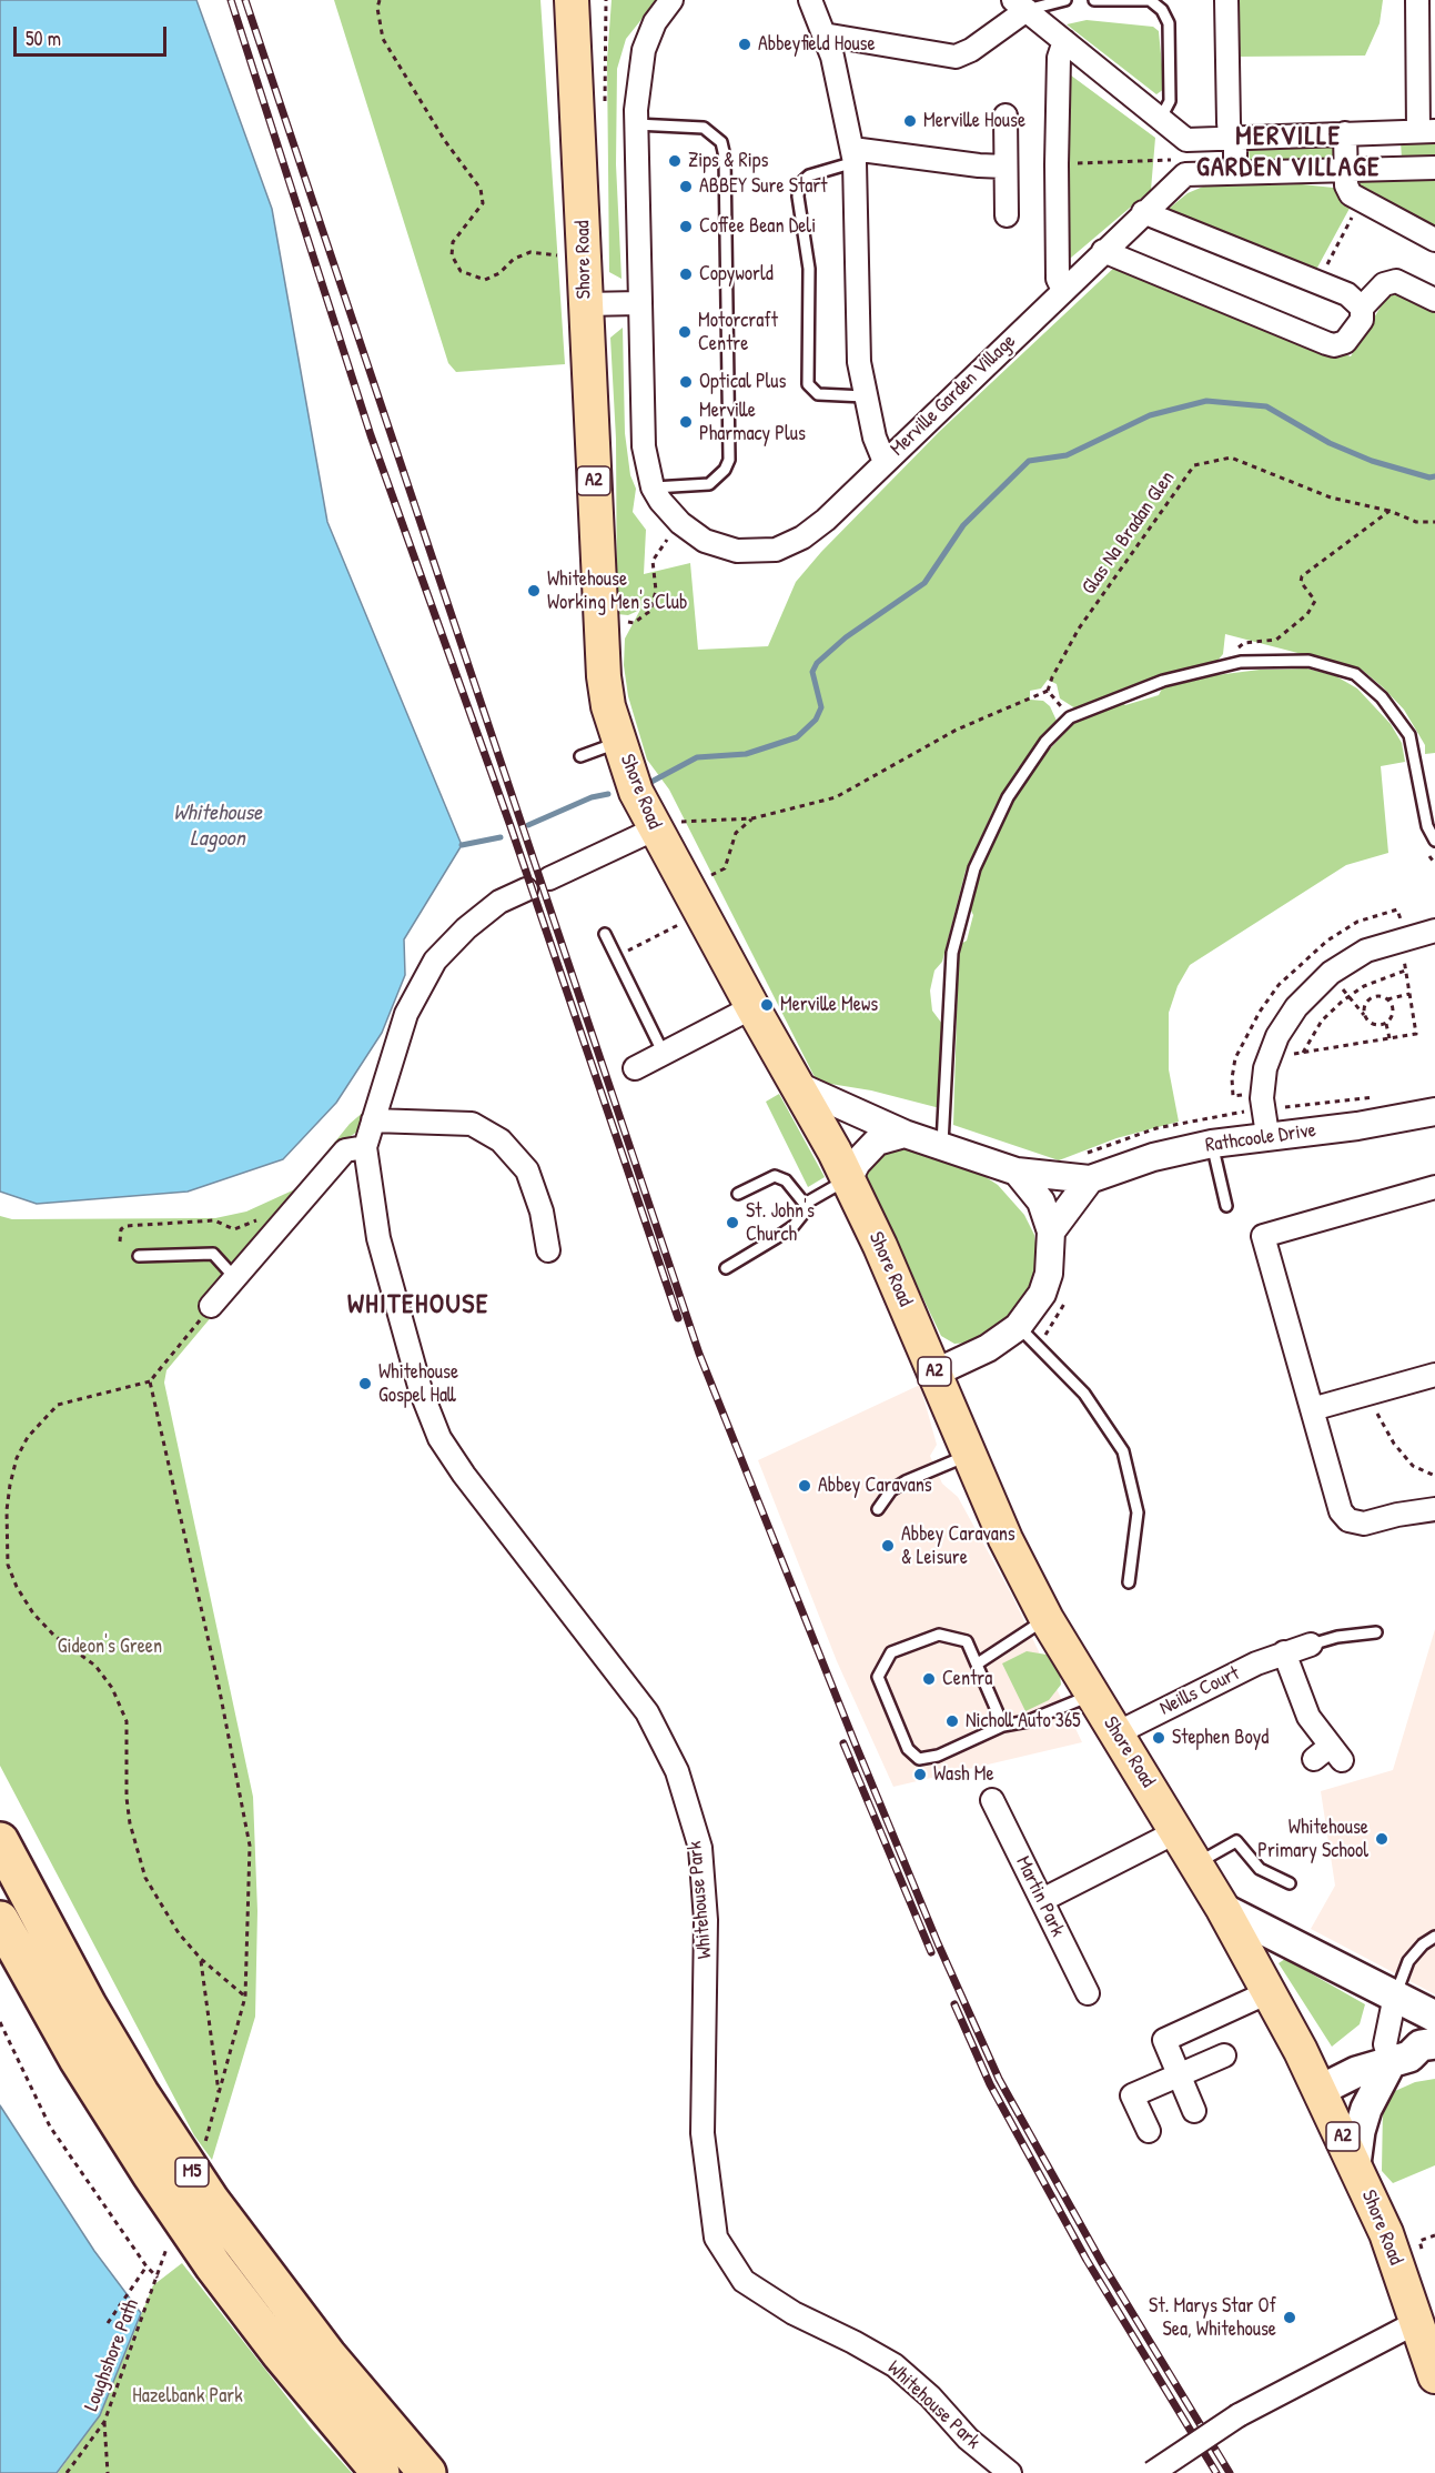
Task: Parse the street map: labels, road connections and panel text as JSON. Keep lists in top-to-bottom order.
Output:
{
  "streets": {
    "highway": ["M5"],
    "main road": ["Shore Road", "A2"],
    "street": [
      "Merville Garden Village",
      "Rathcoole Drive",
      "Neills Court",
      "Martin Park",
      "Whitehouse Park"
    ],
    "path": ["Glas Na Bradan Glen", "Loughshore Path"]
  },
  "crossings": [
    ["Shore Road", "Rathcoole Drive"],
    ["Shore Road", "Neills Court"]
  ],
  "districts": ["MERVILLE GARDEN VILLAGE", "WHITEHOUSE"],
  "water": ["Whitehouse Lagoon"],
  "parks": ["Gideon's Green", "Hazelbank Park"],
  "places": [
    "Abbeyfield House",
    "Merville House",
    "Zips & Rips",
    "ABBEY Sure Start",
    "Coffee Bean Deli",
    "Copyworld",
    "Motorcraft Centre",
    "Optical Plus",
    "Merville Pharmacy Plus",
    "Whitehouse Working Men's Club",
    "Merville Mews",
    "St. John's Church",
    "Whitehouse Gospel Hall",
    "Abbey Caravans",
    "Abbey Caravans & Leisure",
    "Centra",
    "Nicholl Auto 365",
    "Stephen Boyd",
    "Wash Me",
    "Whitehouse Primary School",
    "St. Marys Star Of Sea, Whitehouse"
  ],
  "scale_bar": "50 m"
}
